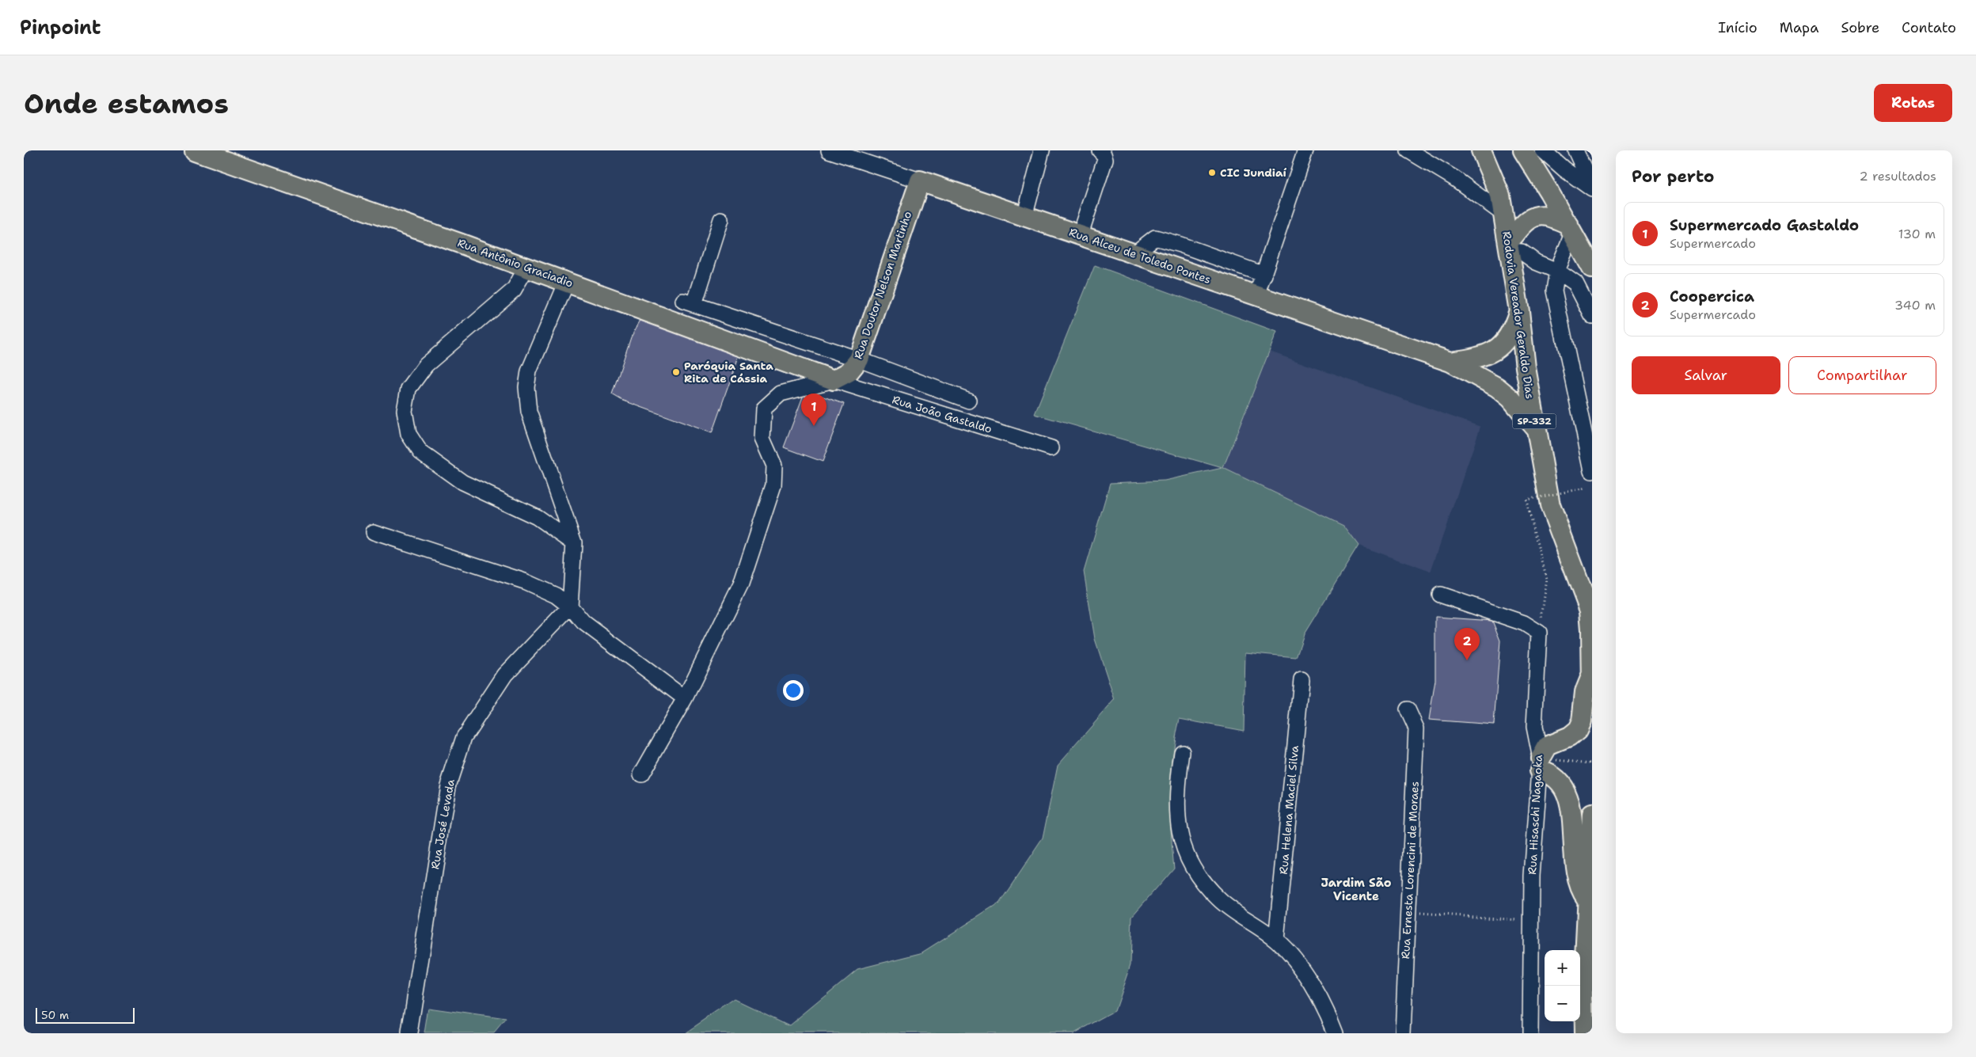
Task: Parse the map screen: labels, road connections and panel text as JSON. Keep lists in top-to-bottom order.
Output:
{
  "streets": {
    "main road": [
      "Rua Alceu de Toledo Pontes",
      "Rua Antônio Graciadio",
      "Rua Doutor Nelson Martinho",
      "Rodovia Vereador Geraldo Dias",
      "SP-332"
    ],
    "street": [
      "Rua João Gastaldo",
      "Rua Helena Maciel Silva",
      "Rua Hisaschi Nagaoka",
      "Rua José Levada",
      "Rua Ernesta Lorencini de Moraes"
    ]
  },
  "crossings": [
    ["Rua Alceu de Toledo Pontes", "Rua Doutor Nelson Martinho"],
    ["Rua Alceu de Toledo Pontes", "Rodovia Vereador Geraldo Dias"],
    ["Rua Antônio Graciadio", "Rua Doutor Nelson Martinho"],
    ["Rua Antônio Graciadio", "Rua João Gastaldo"],
    ["Rua Doutor Nelson Martinho", "Rua João Gastaldo"]
  ],
  "districts": ["Jardim São Vicente"],
  "places": ["CIC Jundiaí", "Paróquia Santa Rita de Cássia"],
  "scale_bar": "50 m",
  "page": {
    "header": "Pinpoint",
    "nav": [
      "Início",
      "Mapa",
      "Sobre",
      "Contato"
    ],
    "buttons": [
      "Rotas",
      ["Salvar", "Compartilhar"]
    ],
    "title": "Onde estamos",
    "heading": ["Por perto", "2 resultados"],
    "list": [
      {
        "mark": "1",
        "name": "Supermercado Gastaldo",
        "note": "Supermercado",
        "value": "130 m"
      },
      {
        "mark": "2",
        "name": "Coopercica",
        "note": "Supermercado",
        "value": "340 m"
      }
    ],
    "pins": ["1", "2"],
    "map_buttons": ["+", "−"],
    "scale": "50 m"
  }
}
